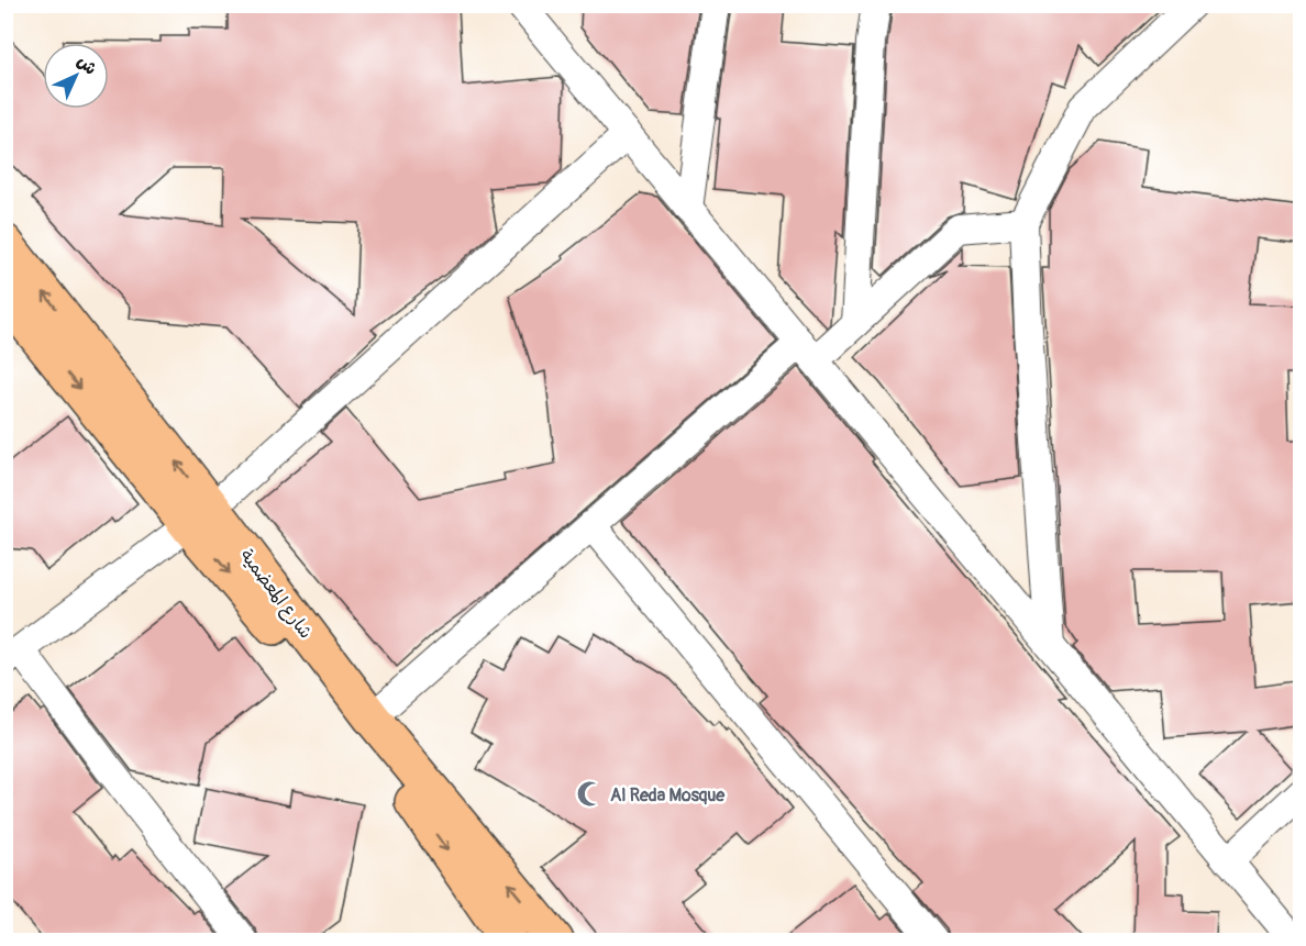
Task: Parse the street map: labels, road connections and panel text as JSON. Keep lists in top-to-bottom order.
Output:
{
  "streets": {
    "main road": ["شارع المعضمية"]
  },
  "places": {
    "mosque": ["Al Reda Mosque"]
  },
  "north": "top right"
}
